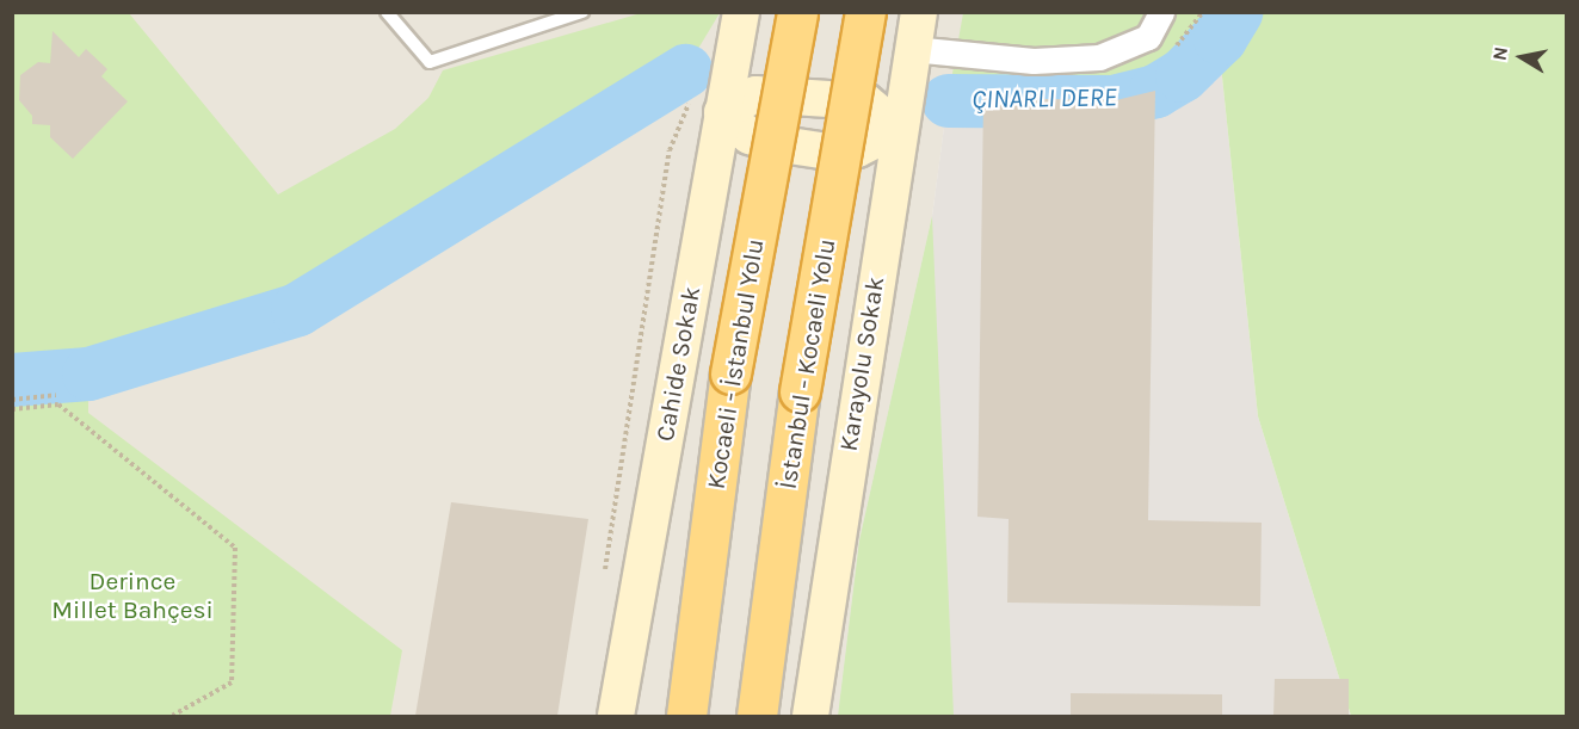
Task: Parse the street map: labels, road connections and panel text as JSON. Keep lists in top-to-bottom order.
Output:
{
  "streets": {
    "highway": ["Kocaeli - İstanbul Yolu", "İstanbul - Kocaeli Yolu"],
    "main road": ["Cahide Sokak", "Karayolu Sokak"]
  },
  "water": ["ÇINARLI DERE"],
  "parks": ["Derince Millet Bahçesi"],
  "north": "left"
}
